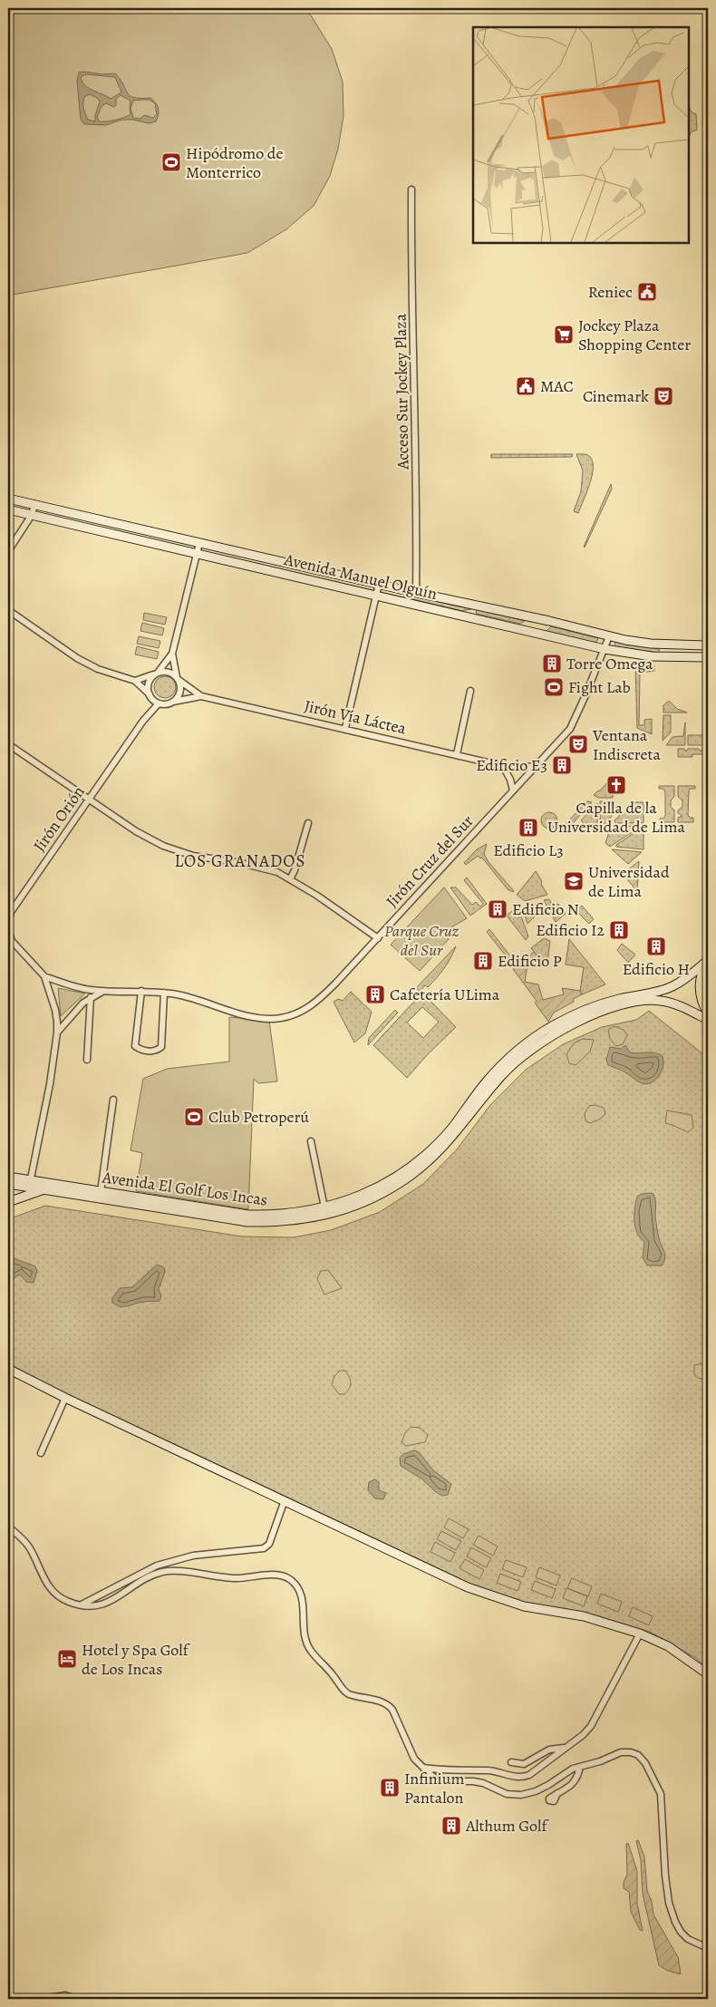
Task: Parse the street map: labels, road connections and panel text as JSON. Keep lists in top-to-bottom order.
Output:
{
  "streets": {
    "street": [
      "Acceso Sur Jockey Plaza",
      "Avenida Manuel Olguín",
      "Jirón Vía Láctea",
      "Jirón Orión",
      "Jirón Cruz del Sur",
      "Avenida El Golf Los Incas"
    ]
  },
  "crossings": [
    ["Acceso Sur Jockey Plaza", "Avenida Manuel Olguín"],
    ["Avenida Manuel Olguín", "Jirón Cruz del Sur"],
    ["Jirón Vía Láctea", "Jirón Orión"],
    ["Jirón Vía Láctea", "Jirón Cruz del Sur"],
    ["Jirón Orión", "Jirón Cruz del Sur"],
    ["Jirón Orión", "Avenida El Golf Los Incas"]
  ],
  "districts": ["LOS GRANADOS"],
  "parks": ["Parque Cruz del Sur"],
  "places": {
    "sports": ["Hipódromo de Monterrico", "Fight Lab", "Club Petroperú"],
    "public building": ["Reniec", "MAC"],
    "supermarket": ["Jockey Plaza Shopping Center"],
    "theatre": ["Cinemark", "Ventana Indiscreta"],
    "building": [
      "Torre Omega",
      "Edificio E3",
      "Edificio L3",
      "Edificio N",
      "Edificio I2",
      "Edificio H",
      "Edificio P",
      "Cafetería ULima",
      "Infinium Pantalon",
      "Althum Golf"
    ],
    "church": ["Capilla de la Universidad de Lima"],
    "school or university": ["Universidad de Lima"],
    "hotel": ["Hotel y Spa Golf de Los Incas"]
  }
}
